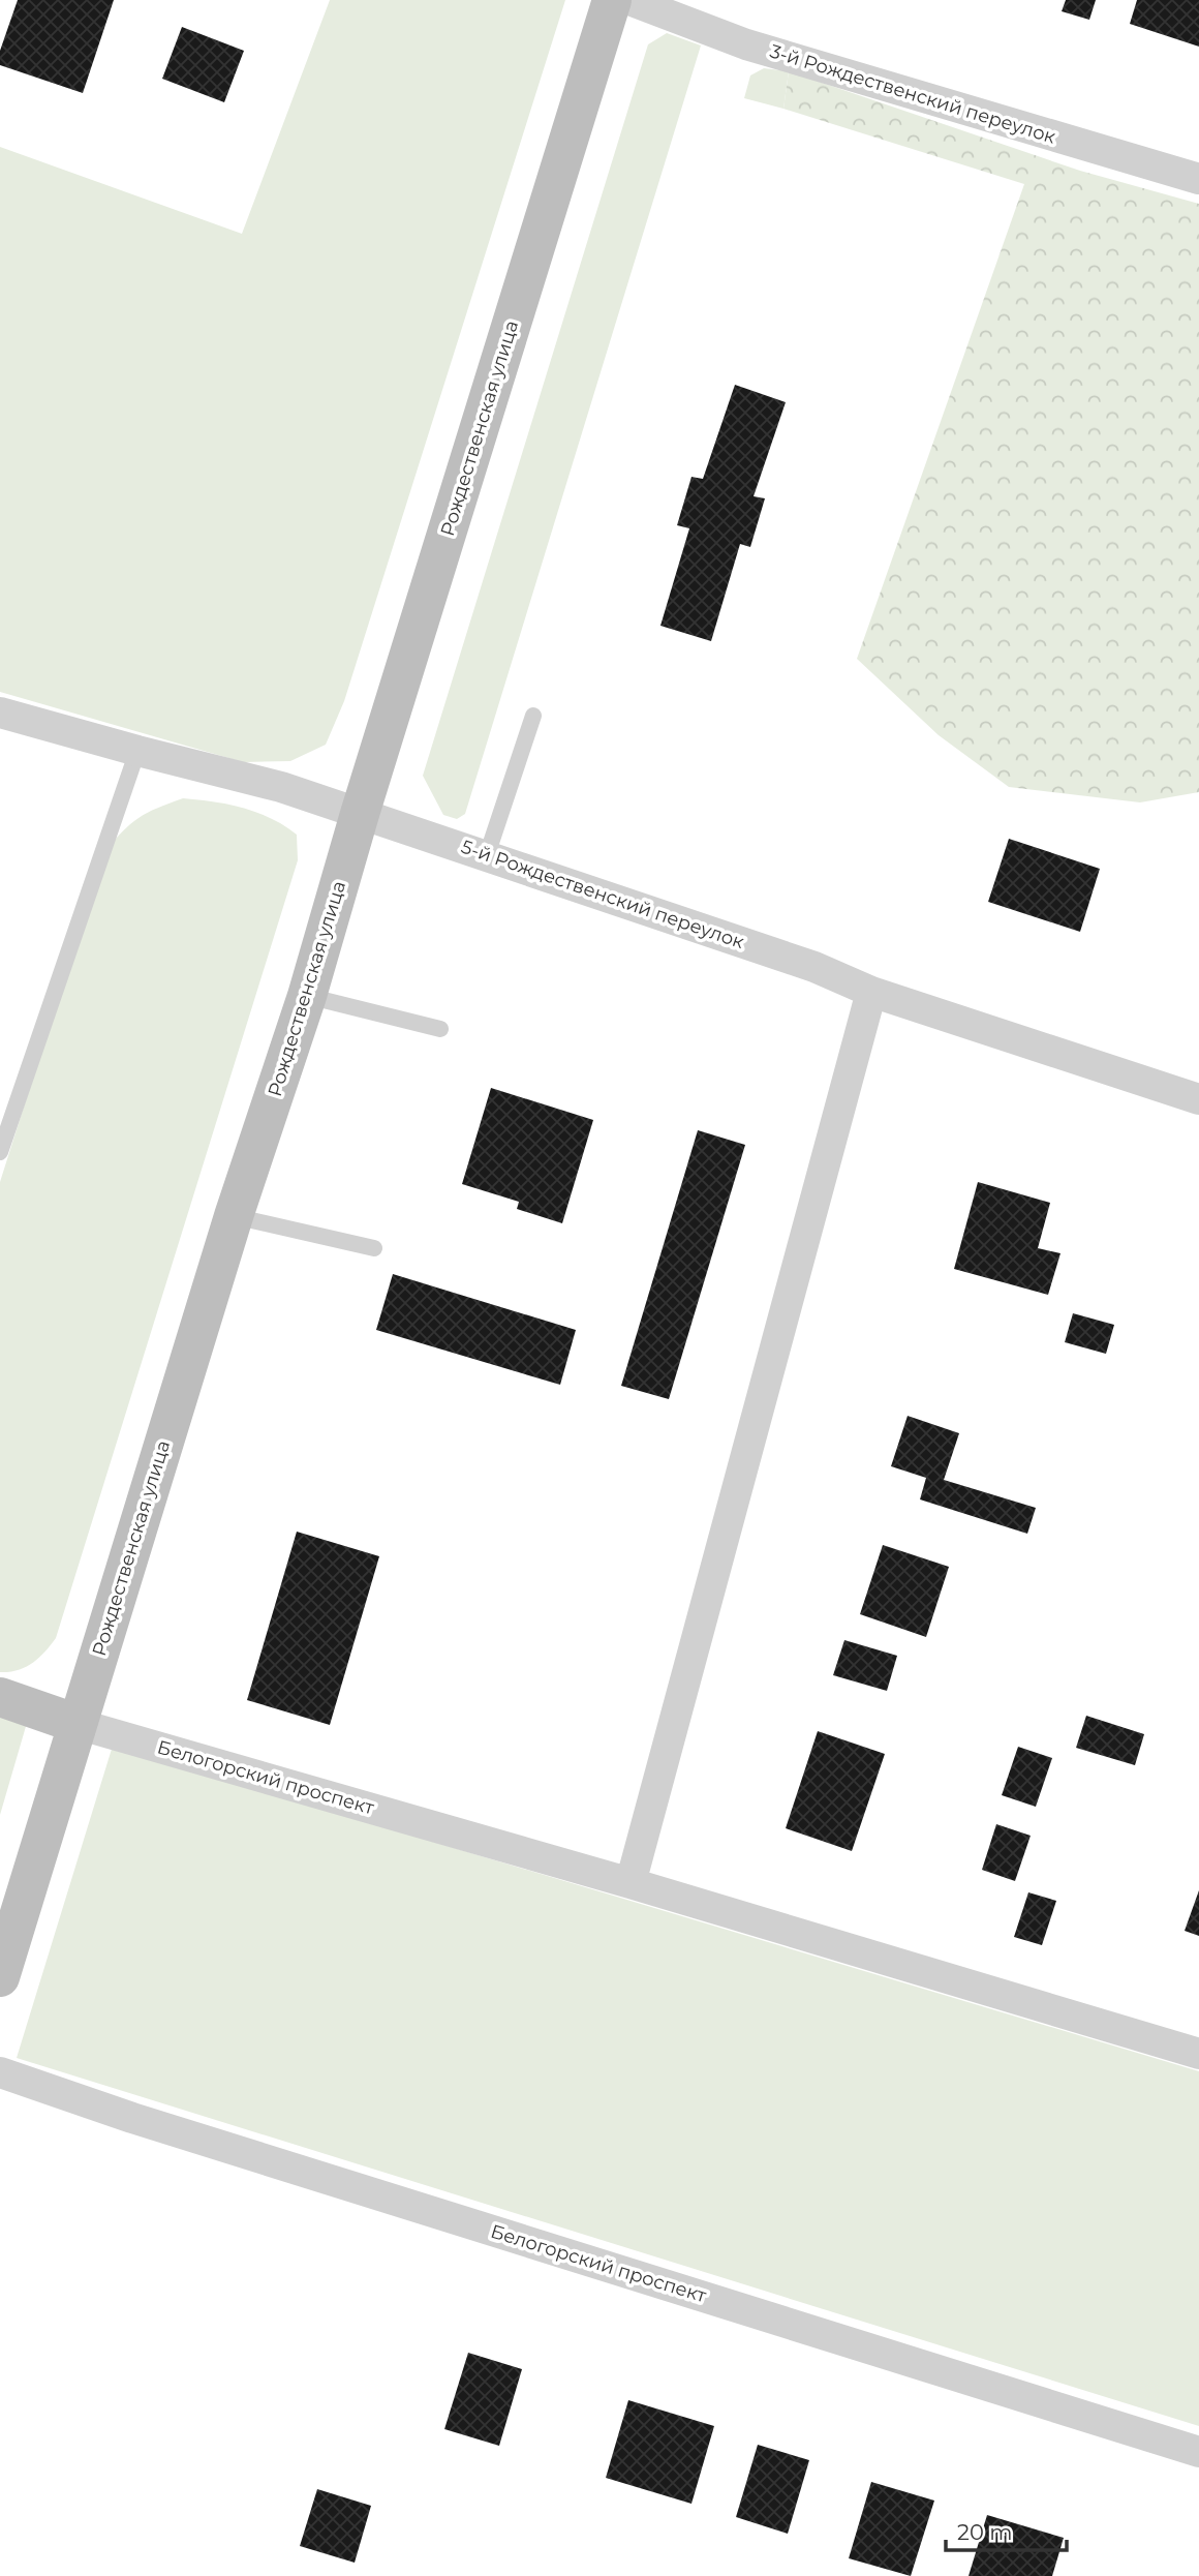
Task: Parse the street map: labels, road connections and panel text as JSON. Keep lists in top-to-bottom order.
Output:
{
  "streets": {
    "main road": ["Рождественская улица", "Белогорский проспект"],
    "street": ["3-й Рождественский переулок", "5-й Рождественский переулок"]
  },
  "crossings": [
    ["Рождественская улица", "5-й Рождественский переулок"],
    ["Рождественская улица", "Белогорский проспект"]
  ],
  "scale_bar": "20 m"
}
